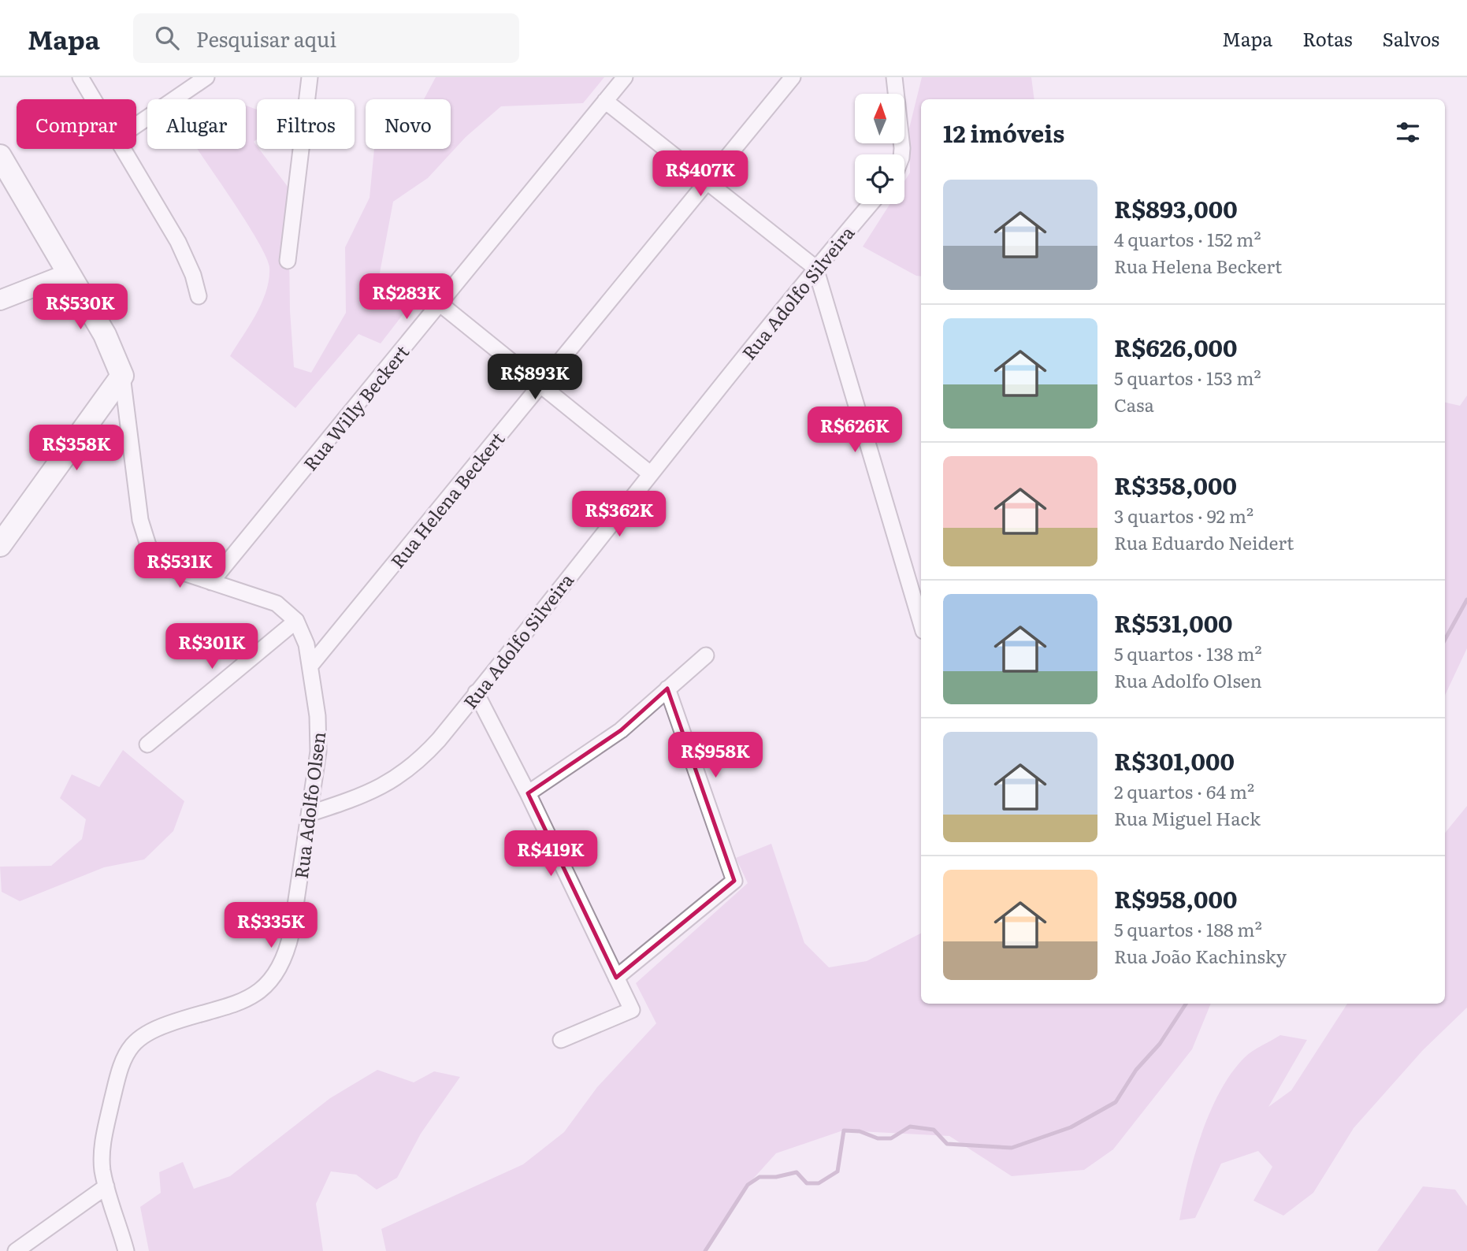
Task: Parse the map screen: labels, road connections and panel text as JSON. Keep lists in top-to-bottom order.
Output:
{
  "streets": {
    "main road": ["Rua Adolfo Olsen"],
    "street": ["Rua Adolfo Silveira", "Rua Willy Beckert", "Rua Helena Beckert"]
  },
  "crossings": [
    ["Rua Adolfo Silveira", "Rua Adolfo Olsen"],
    ["Rua Willy Beckert", "Rua Adolfo Olsen"],
    ["Rua Helena Beckert", "Rua Adolfo Olsen"]
  ],
  "north": "top",
  "page": {
    "header": "Mapa",
    "search": "Pesquisar aqui",
    "nav": ["Mapa", "Rotas", "Salvos"],
    "chip": [
      "Comprar",
      "Alugar",
      "Filtros",
      "Novo"
    ],
    "heading": "12 imóveis",
    "price": [
      "R$407K",
      "R$283K",
      "R$530K",
      "R$893K",
      "R$626K",
      "R$358K",
      "R$362K",
      "R$531K",
      "R$301K",
      "R$958K",
      "R$419K",
      "R$335K"
    ],
    "list": [
      {
        "name": "R$893,000",
        "note": "4 quartos · 152 m² · Rua Helena Beckert"
      },
      {
        "name": "R$626,000",
        "note": "5 quartos · 153 m² · Casa"
      },
      {
        "name": "R$358,000",
        "note": "3 quartos · 92 m² · Rua Eduardo Neidert"
      },
      {
        "name": "R$531,000",
        "note": "5 quartos · 138 m² · Rua Adolfo Olsen"
      },
      {
        "name": "R$301,000",
        "note": "2 quartos · 64 m² · Rua Miguel Hack"
      },
      {
        "name": "R$958,000",
        "note": "5 quartos · 188 m² · Rua João Kachinsky"
      }
    ]
  }
}
